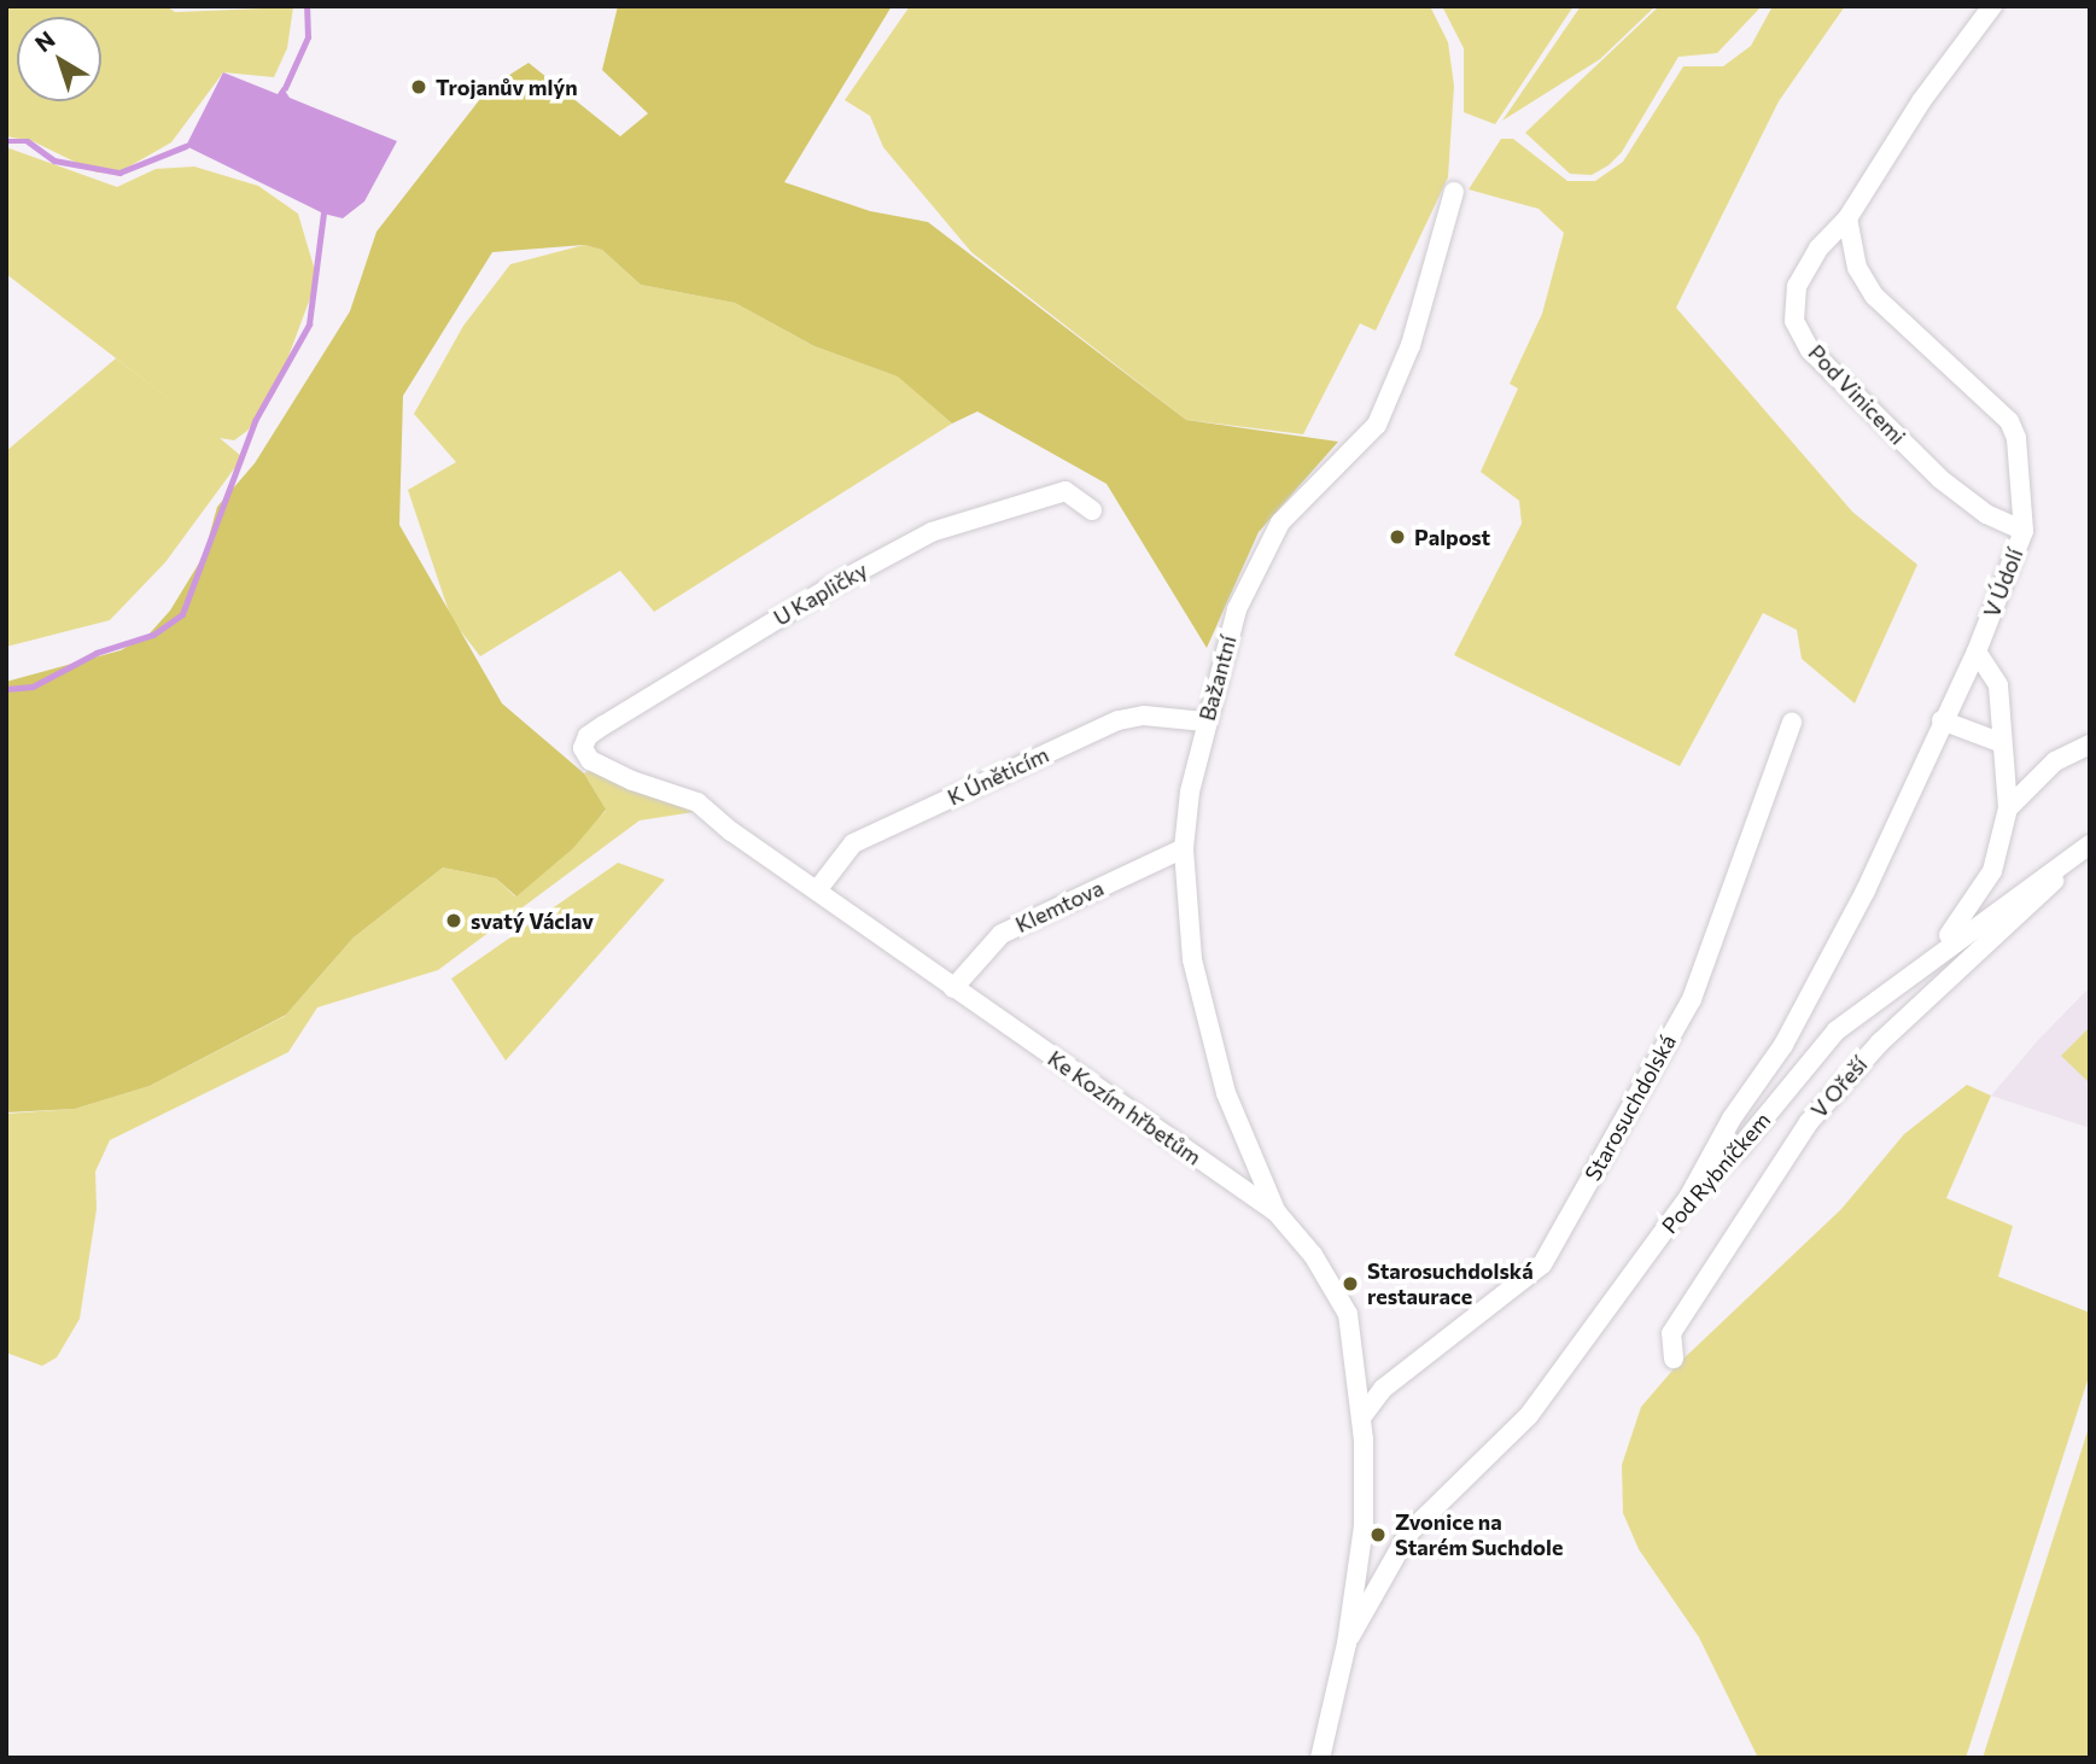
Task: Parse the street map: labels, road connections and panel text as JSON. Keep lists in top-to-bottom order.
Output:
{
  "streets": {
    "street": [
      "Pod Vinicemi",
      "V Údolí",
      "U Kapličky",
      "Bažantní",
      "K Úněticím",
      "Klemtova",
      "V Ořeší",
      "Ke Kozím hřbetům",
      "Starosuchdolská",
      "Pod Rybníčkem"
    ]
  },
  "crossings": [
    ["Pod Vinicemi", "V Údolí"],
    ["V Údolí", "Pod Rybníčkem"],
    ["U Kapličky", "Ke Kozím hřbetům"],
    ["Bažantní", "K Úněticím"],
    ["Bažantní", "Klemtova"],
    ["Bažantní", "Ke Kozím hřbetům"],
    ["K Úněticím", "Ke Kozím hřbetům"],
    ["Klemtova", "Ke Kozím hřbetům"],
    ["V Ořeší", "Pod Rybníčkem"],
    ["Ke Kozím hřbetům", "Starosuchdolská"],
    ["Ke Kozím hřbetům", "Pod Rybníčkem"]
  ],
  "places": [
    "Trojanův mlýn",
    "Palpost",
    "svatý Václav",
    "Starosuchdolská restaurace",
    "Zvonice na Starém Suchdole"
  ],
  "north": "top left"
}
